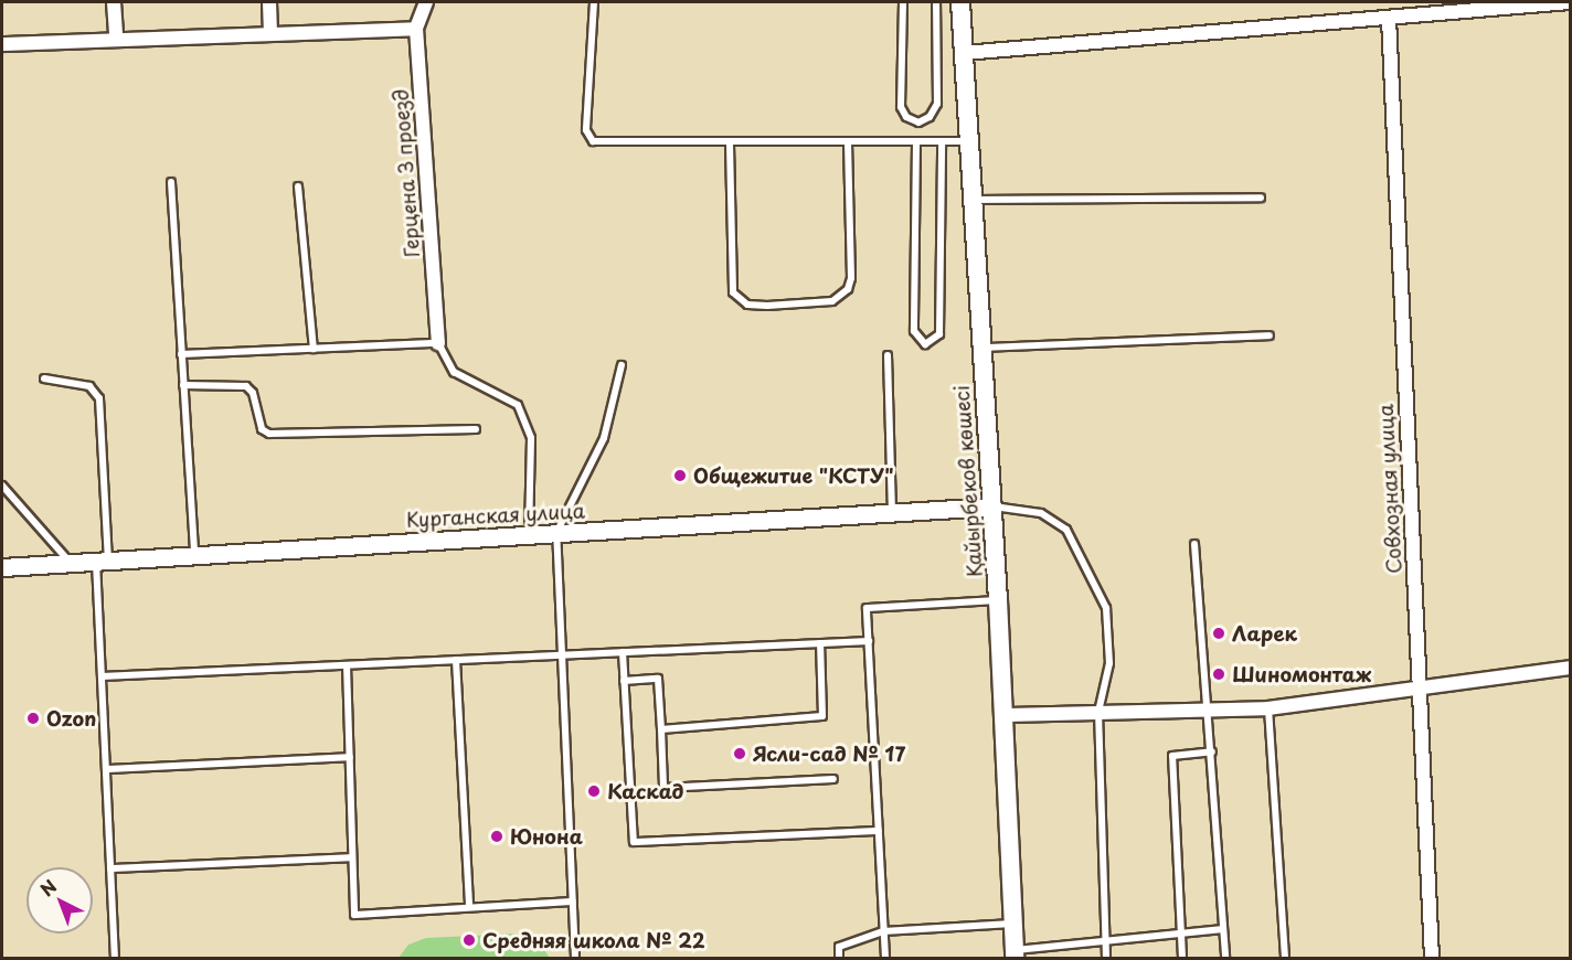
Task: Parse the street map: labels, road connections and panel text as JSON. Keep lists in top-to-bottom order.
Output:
{
  "streets": {
    "main road": ["Қайырбеков көшесі"],
    "street": ["Герцена 3 проезд", "Совхозная улица", "Курганская улица"]
  },
  "crossings": [
    ["Қайырбеков көшесі", "Курганская улица"]
  ],
  "places": [
    "Общежитие \"КСТУ\"",
    "Ларек",
    "Шиномонтаж",
    "Ozon",
    "Ясли-сад № 17",
    "Каскад",
    "Юнона",
    "Средняя школа № 22"
  ],
  "north": "top left"
}
